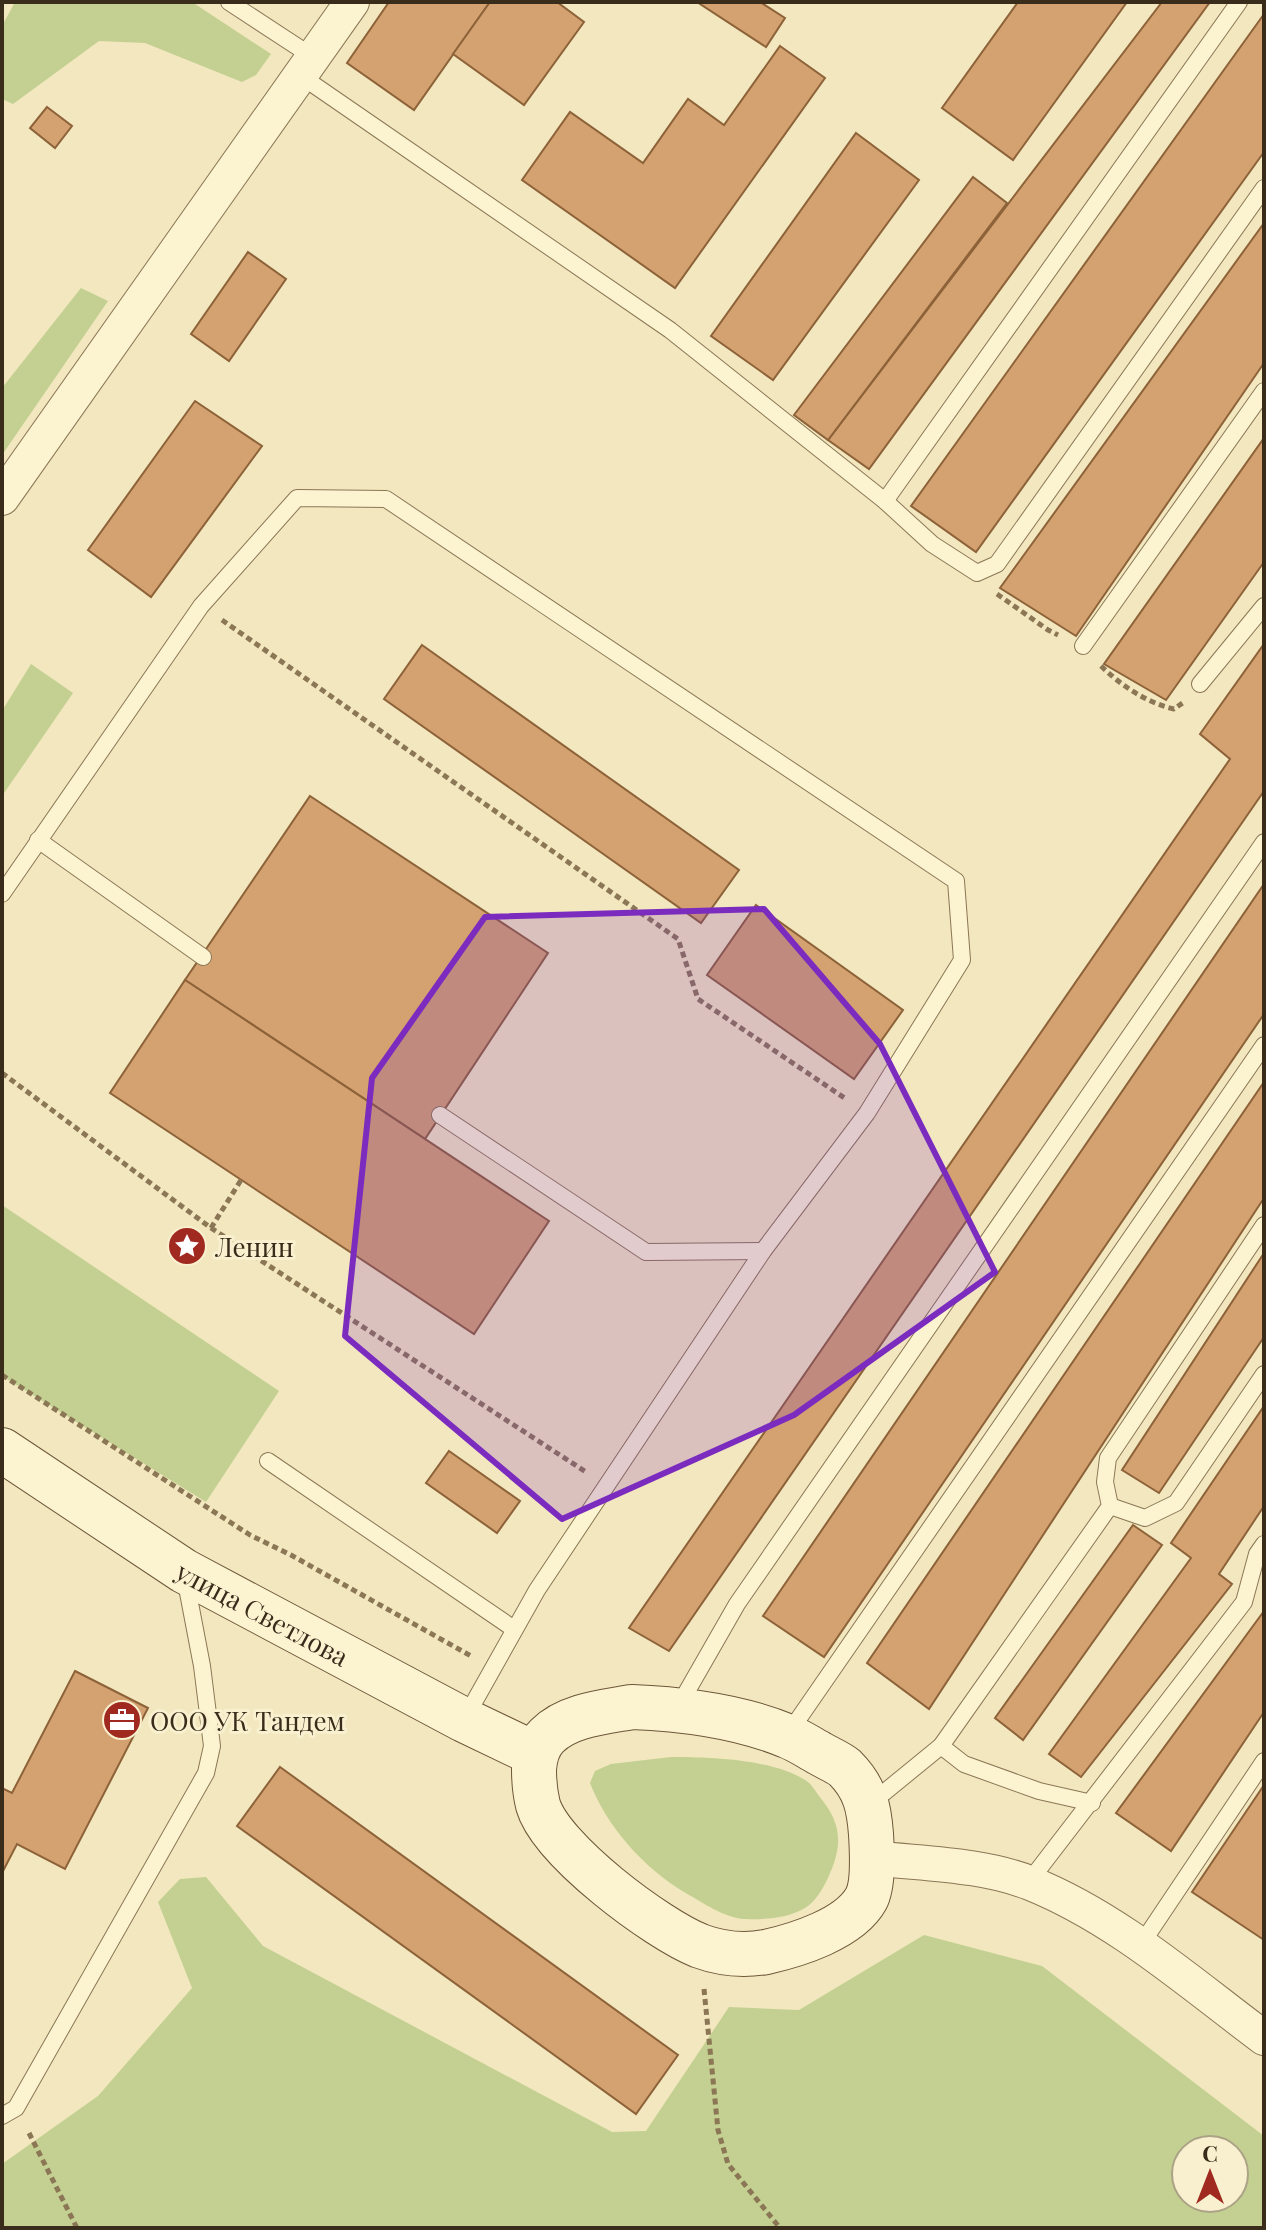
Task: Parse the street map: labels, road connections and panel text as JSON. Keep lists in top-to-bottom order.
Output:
{
  "streets": {
    "street": ["улица Светлова"]
  },
  "places": {
    "place": ["Ленин"],
    "office": ["ООО УК Тандем"]
  },
  "north": "top"
}
